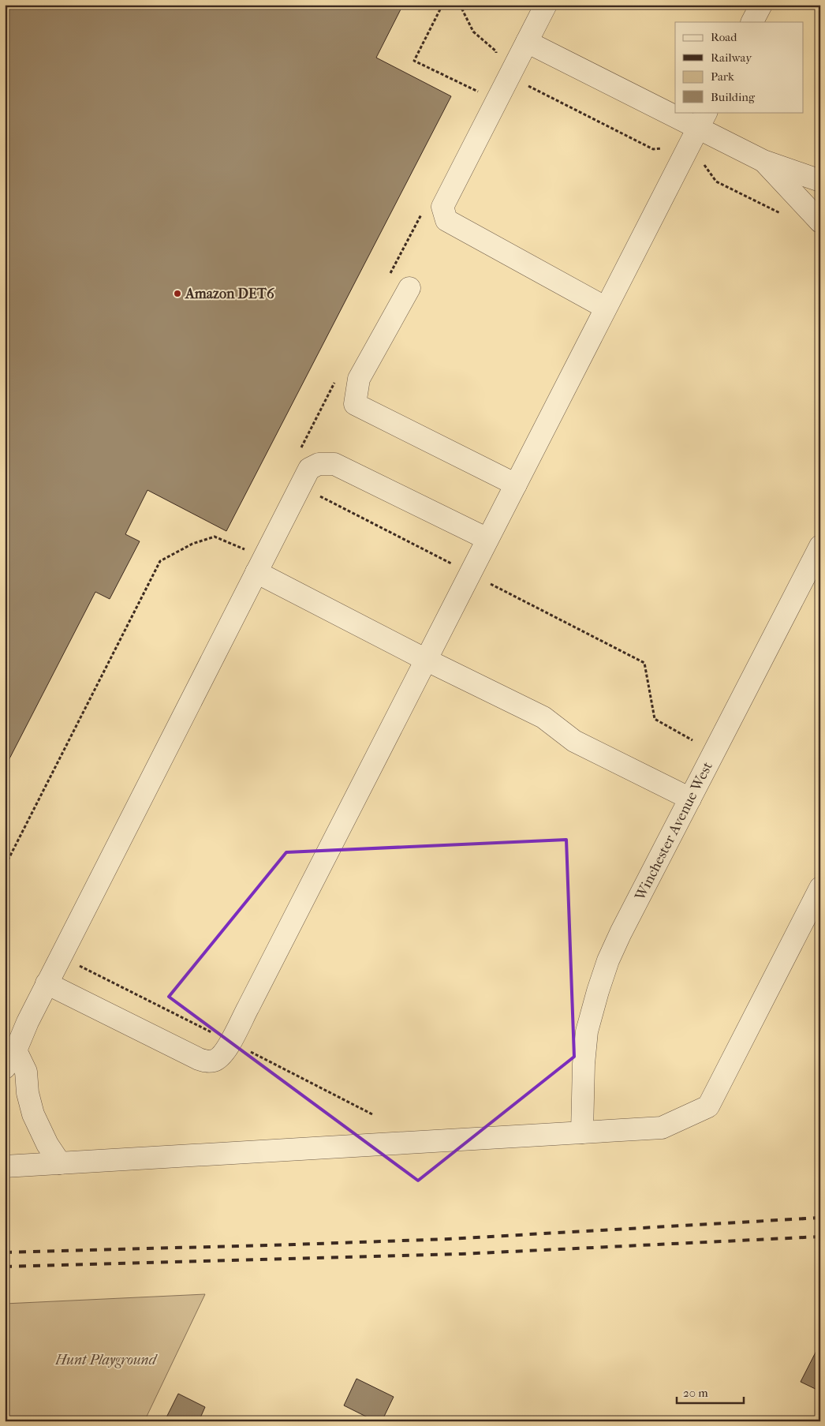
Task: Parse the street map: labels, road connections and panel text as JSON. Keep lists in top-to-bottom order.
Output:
{
  "streets": {
    "street": ["Winchester Avenue West"]
  },
  "parks": ["Hunt Playground"],
  "places": ["Amazon DET6"],
  "legend": [
    "Road",
    "Railway",
    "Park",
    "Building"
  ],
  "scale_bar": "20 m"
}
